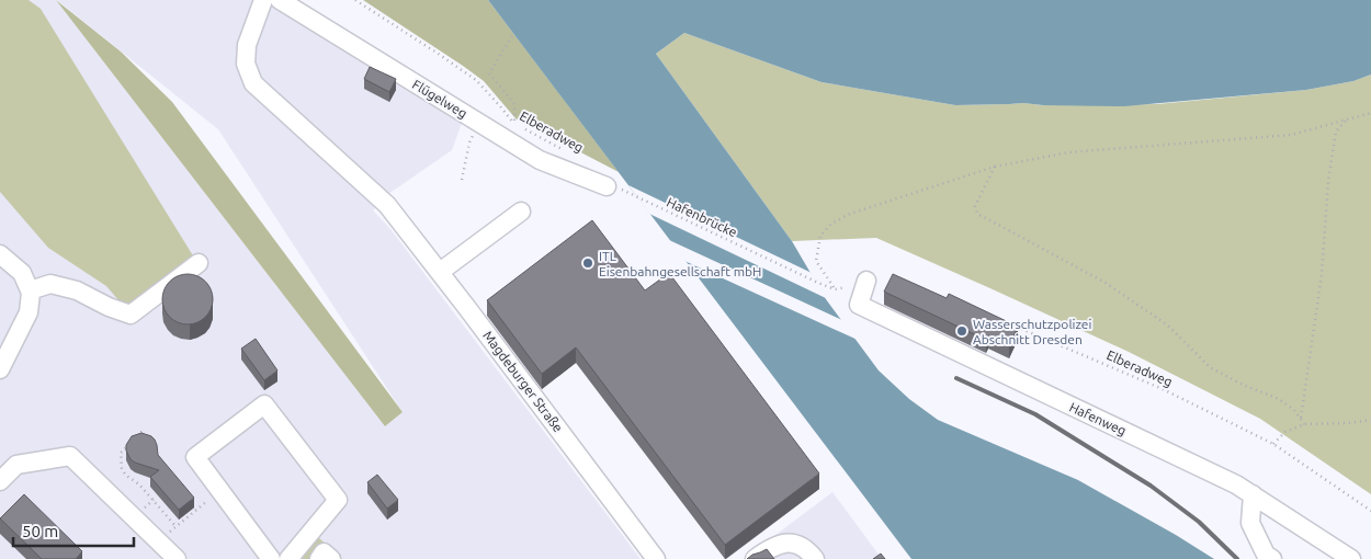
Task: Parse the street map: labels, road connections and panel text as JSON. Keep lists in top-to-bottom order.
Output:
{
  "streets": {
    "street": ["Flügelweg", "Magdeburger Straße", "Hafenweg"],
    "path": ["Elberadweg", "Hafenbrücke"]
  },
  "crossings": [
    ["Flügelweg", "Hafenbrücke"]
  ],
  "places": ["ITL Eisenbahngesellschaft mbH", "Wasserschutzpolizei Abschnitt Dresden"],
  "scale_bar": "50 m"
}
